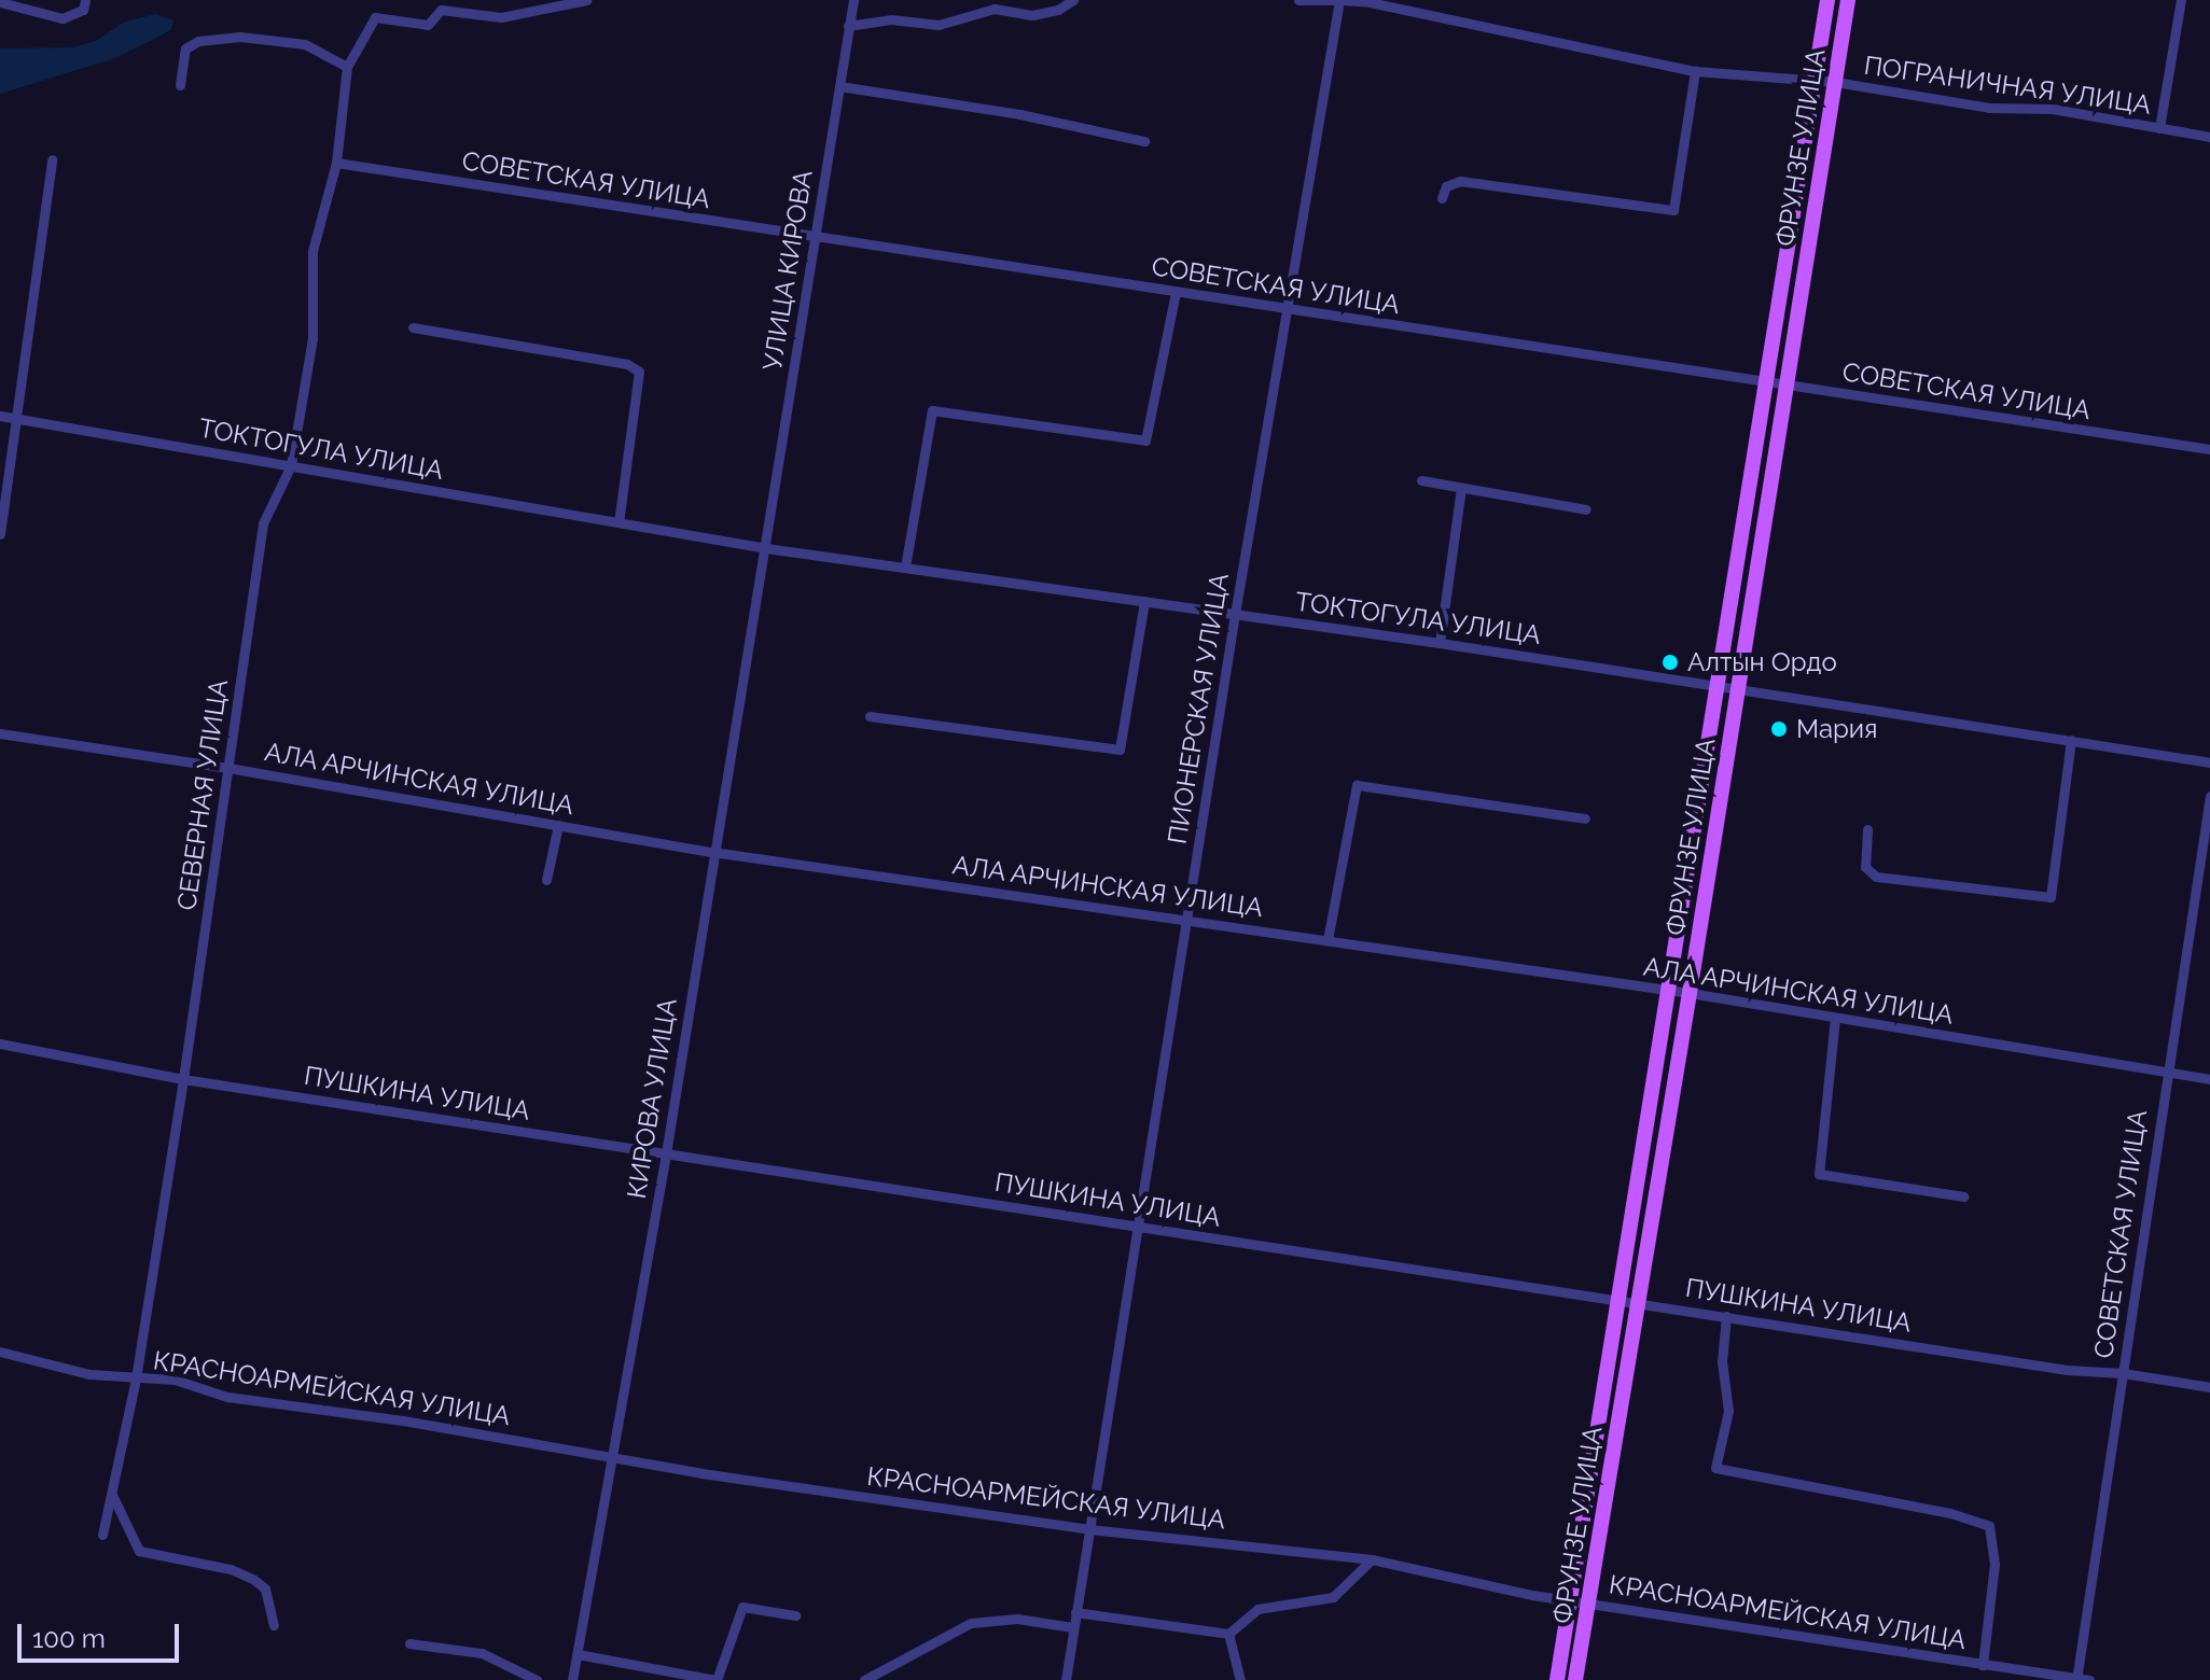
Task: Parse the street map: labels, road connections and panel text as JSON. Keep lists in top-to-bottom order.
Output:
{
  "streets": {
    "main road": ["ФРУНЗЕ УЛИЦА"],
    "street": [
      "ПОГРАНИЧНАЯ УЛИЦА",
      "СОВЕТСКАЯ УЛИЦА",
      "УЛИЦА КИРОВА",
      "ТОКТОГУЛА УЛИЦА",
      "ПИОНЕРСКАЯ УЛИЦА",
      "АЛА АРЧИНСКАЯ УЛИЦА",
      "СЕВЕРНАЯ УЛИЦА",
      "ПУШКИНА УЛИЦА",
      "КИРОВА УЛИЦА",
      "КРАСНОАРМЕЙСКАЯ УЛИЦА"
    ]
  },
  "crossings": [
    ["ПОГРАНИЧНАЯ УЛИЦА", "ФРУНЗЕ УЛИЦА"],
    ["ПОГРАНИЧНАЯ УЛИЦА", "ПИОНЕРСКАЯ УЛИЦА"],
    ["ФРУНЗЕ УЛИЦА", "СОВЕТСКАЯ УЛИЦА"],
    ["ФРУНЗЕ УЛИЦА", "ТОКТОГУЛА УЛИЦА"],
    ["ФРУНЗЕ УЛИЦА", "АЛА АРЧИНСКАЯ УЛИЦА"],
    ["ФРУНЗЕ УЛИЦА", "ПУШКИНА УЛИЦА"],
    ["ФРУНЗЕ УЛИЦА", "КРАСНОАРМЕЙСКАЯ УЛИЦА"],
    ["СОВЕТСКАЯ УЛИЦА", "УЛИЦА КИРОВА"],
    ["СОВЕТСКАЯ УЛИЦА", "ПИОНЕРСКАЯ УЛИЦА"],
    ["СОВЕТСКАЯ УЛИЦА", "АЛА АРЧИНСКАЯ УЛИЦА"],
    ["СОВЕТСКАЯ УЛИЦА", "СЕВЕРНАЯ УЛИЦА"],
    ["СОВЕТСКАЯ УЛИЦА", "ПУШКИНА УЛИЦА"],
    ["СОВЕТСКАЯ УЛИЦА", "КРАСНОАРМЕЙСКАЯ УЛИЦА"],
    ["УЛИЦА КИРОВА", "ТОКТОГУЛА УЛИЦА"],
    ["УЛИЦА КИРОВА", "КИРОВА УЛИЦА"],
    ["ТОКТОГУЛА УЛИЦА", "ПИОНЕРСКАЯ УЛИЦА"],
    ["ТОКТОГУЛА УЛИЦА", "СЕВЕРНАЯ УЛИЦА"],
    ["ТОКТОГУЛА УЛИЦА", "КИРОВА УЛИЦА"],
    ["ПИОНЕРСКАЯ УЛИЦА", "АЛА АРЧИНСКАЯ УЛИЦА"],
    ["ПИОНЕРСКАЯ УЛИЦА", "ПУШКИНА УЛИЦА"],
    ["ПИОНЕРСКАЯ УЛИЦА", "КРАСНОАРМЕЙСКАЯ УЛИЦА"],
    ["АЛА АРЧИНСКАЯ УЛИЦА", "СЕВЕРНАЯ УЛИЦА"],
    ["АЛА АРЧИНСКАЯ УЛИЦА", "КИРОВА УЛИЦА"],
    ["СЕВЕРНАЯ УЛИЦА", "ПУШКИНА УЛИЦА"],
    ["СЕВЕРНАЯ УЛИЦА", "КРАСНОАРМЕЙСКАЯ УЛИЦА"],
    ["ПУШКИНА УЛИЦА", "КИРОВА УЛИЦА"],
    ["КИРОВА УЛИЦА", "КРАСНОАРМЕЙСКАЯ УЛИЦА"]
  ],
  "places": ["Алтын Ордо", "Мария"],
  "scale_bar": "100 m"
}
